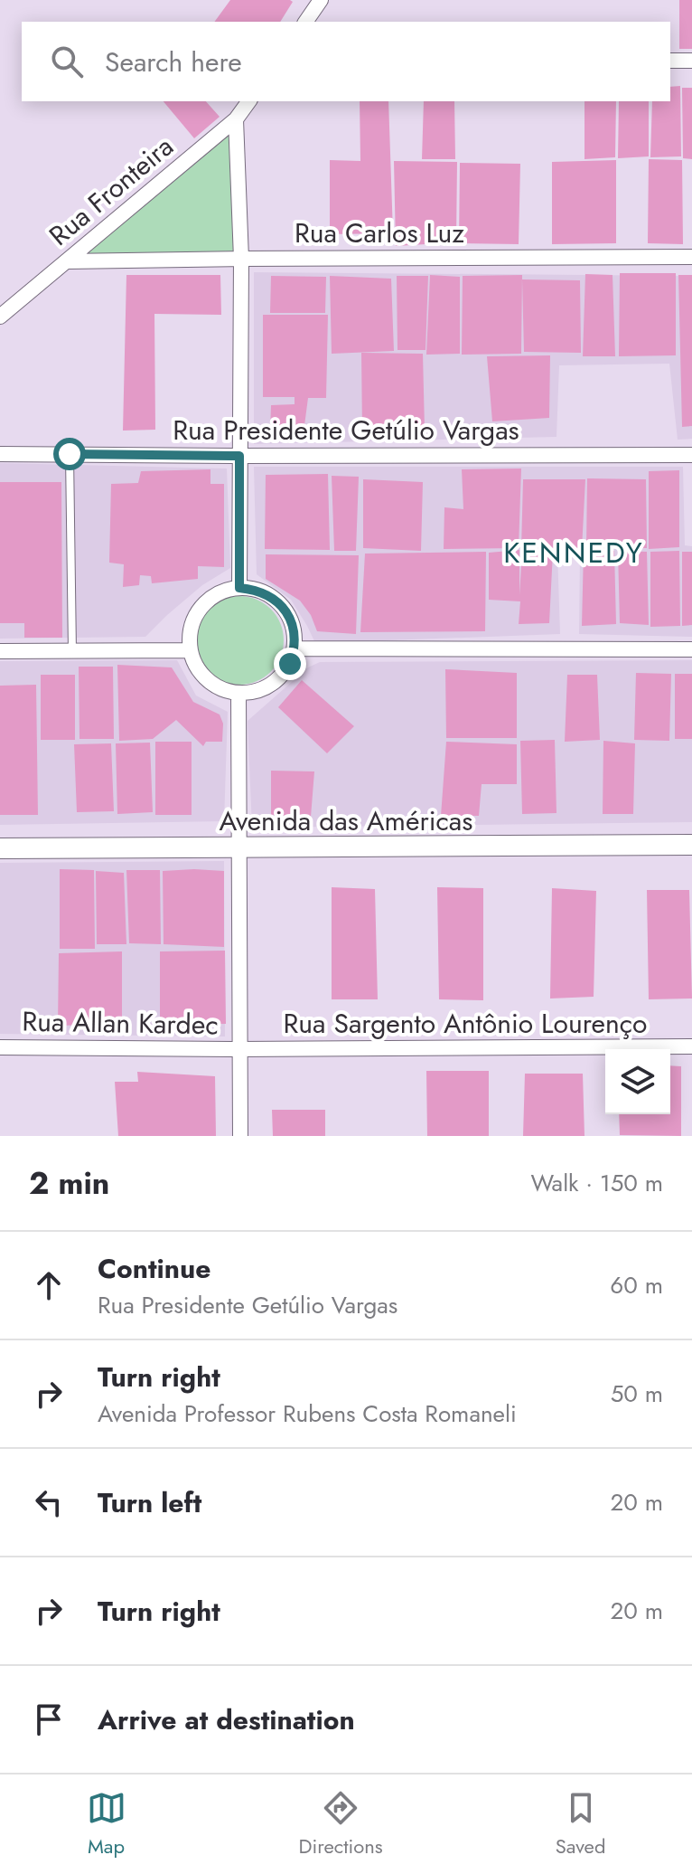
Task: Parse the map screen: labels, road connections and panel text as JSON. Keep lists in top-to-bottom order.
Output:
{
  "streets": {
    "main road": ["Avenida das Américas"],
    "street": [
      "Rua Fronteira",
      "Rua Carlos Luz",
      "Rua Presidente Getúlio Vargas",
      "Rua Allan Kardec",
      "Rua Sargento Antônio Lourenço"
    ]
  },
  "crossings": [
    ["Rua Fronteira", "Rua Carlos Luz"],
    ["Rua Allan Kardec", "Rua Sargento Antônio Lourenço"]
  ],
  "districts": ["KENNEDY"],
  "page": {
    "search": "Search here",
    "heading": ["2 min", "Walk · 150 m"],
    "list": [
      ["Continue", "Rua Presidente Getúlio Vargas", "60 m"],
      ["Turn right", "Avenida Professor Rubens Costa Romaneli", "50 m"],
      ["Turn left", "20 m"],
      ["Turn right", "20 m"],
      "Arrive at destination"
    ],
    "nav": ["Map", "Directions", "Saved"]
  }
}
